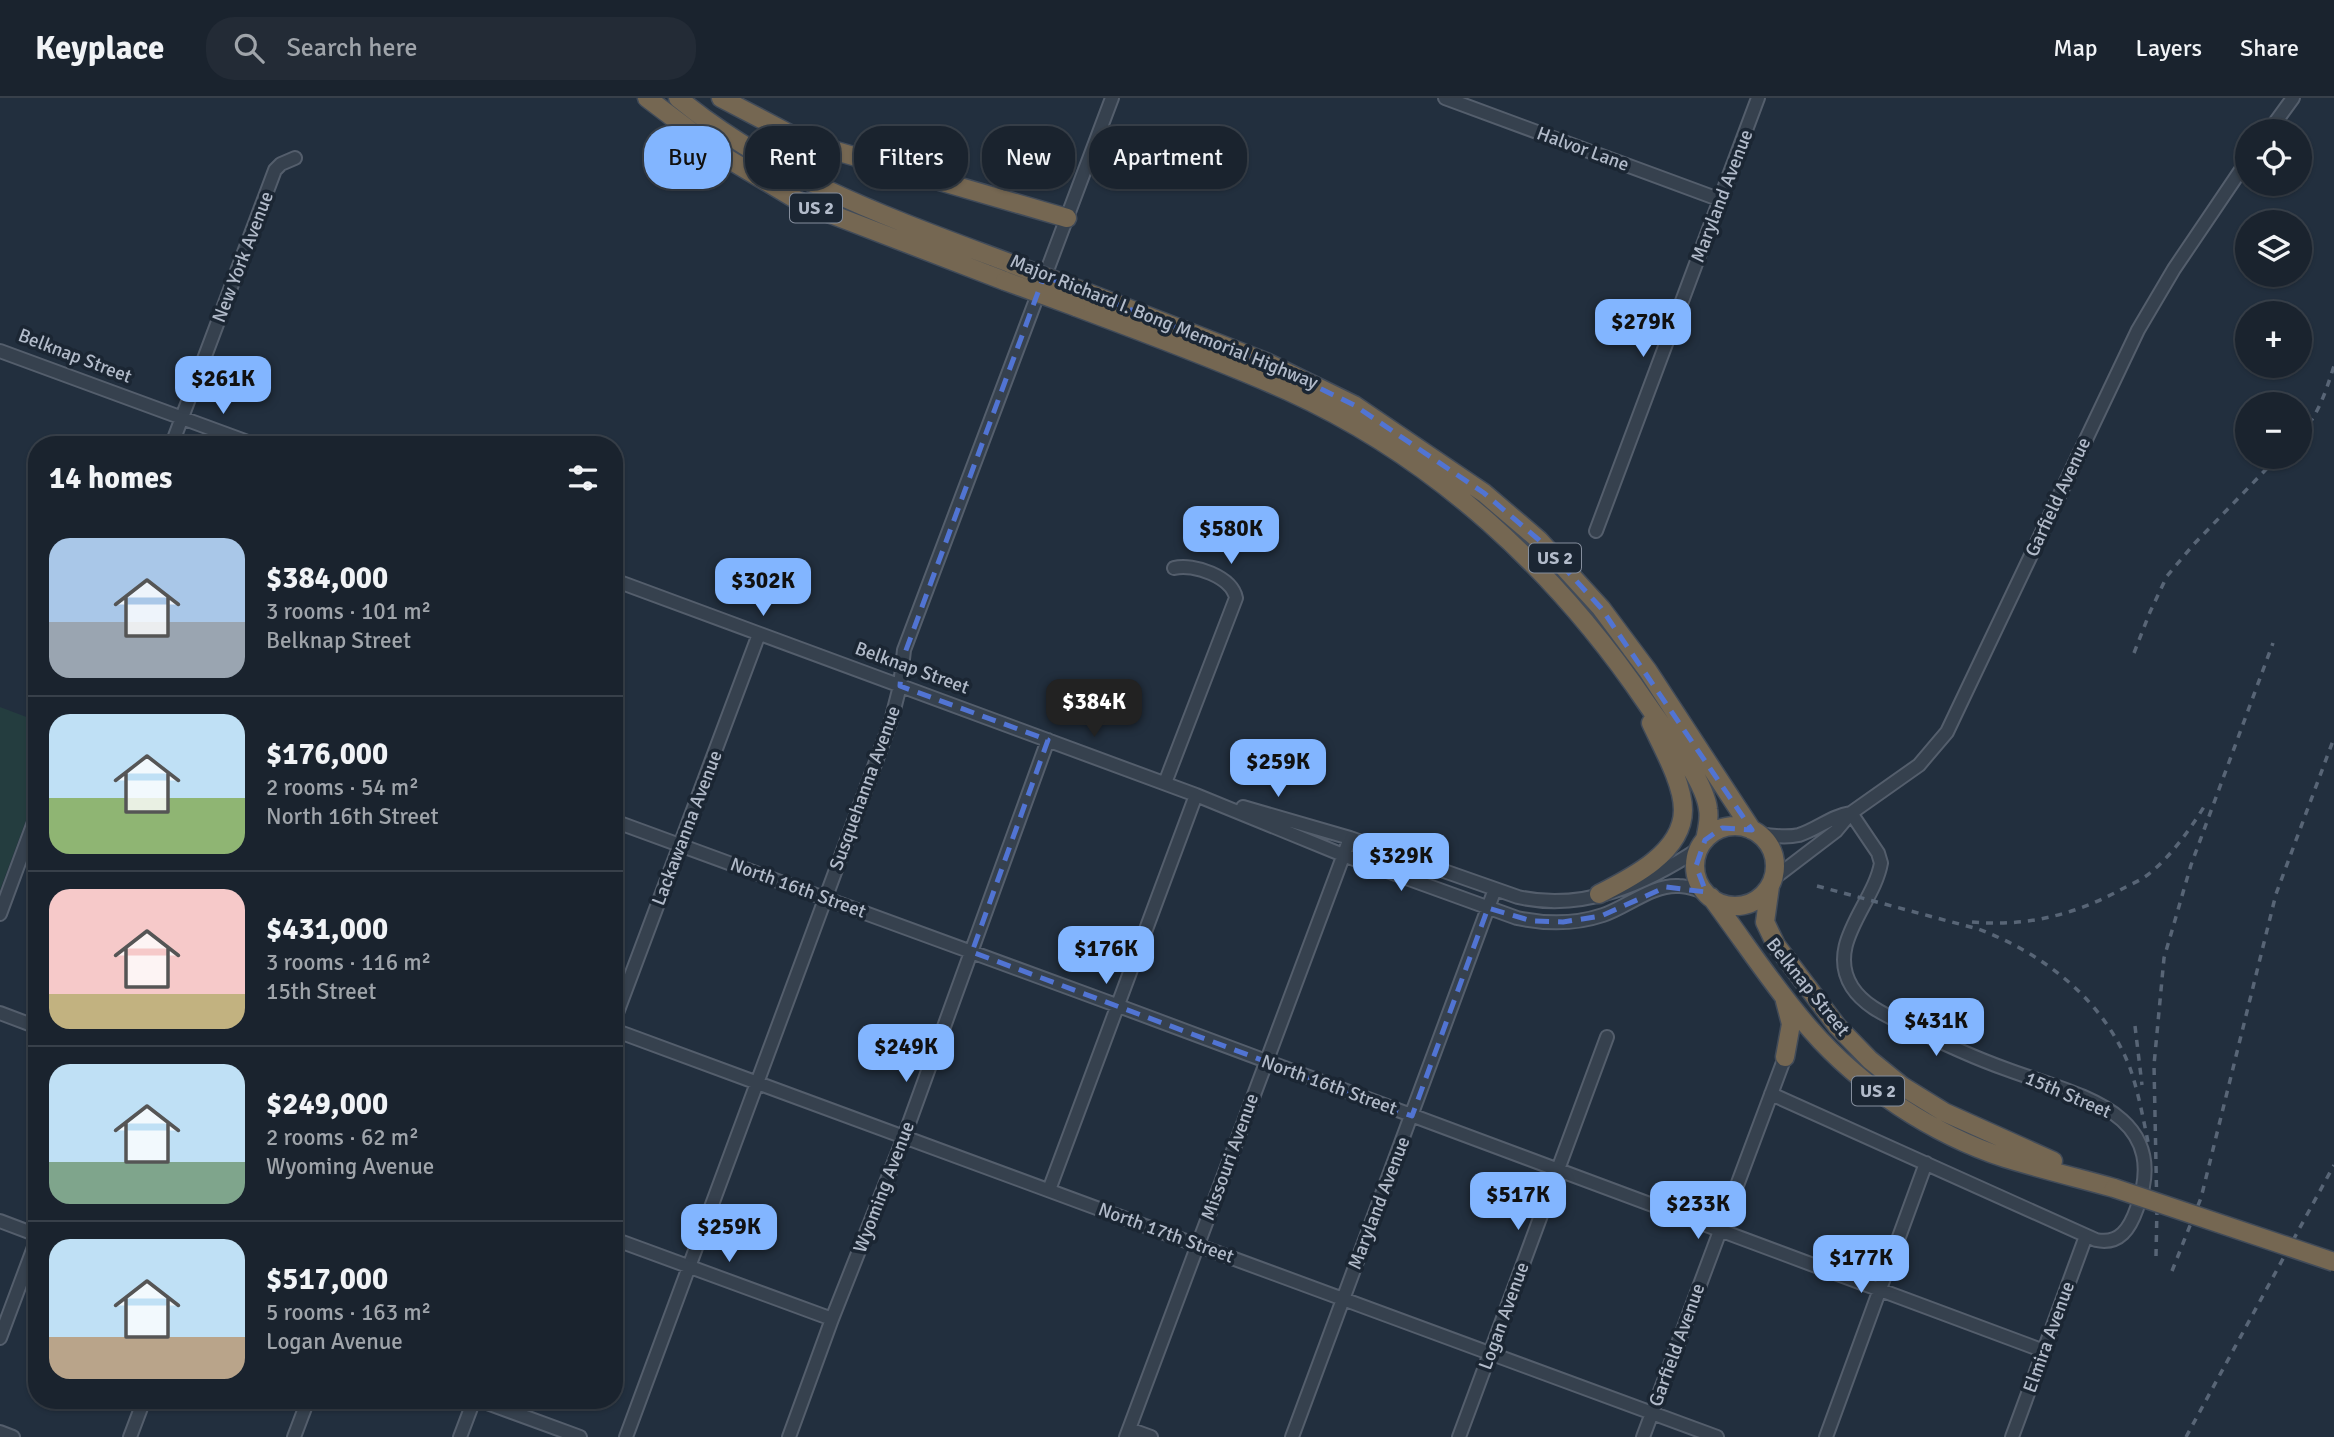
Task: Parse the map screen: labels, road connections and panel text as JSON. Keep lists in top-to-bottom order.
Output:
{
  "streets": {
    "highway": ["US 2", "Major Richard I. Bong Memorial Highway", "Belknap Street"],
    "street": [
      "Halvor Lane",
      "Maryland Avenue",
      "New York Avenue",
      "Garfield Avenue",
      "Susquehanna Avenue",
      "Lackawanna Avenue",
      "North 16th Street",
      "15th Street",
      "Missouri Avenue",
      "Wyoming Avenue",
      "North 17th Street",
      "Logan Avenue",
      "Elmira Avenue"
    ]
  },
  "crossings": [
    ["Halvor Lane", "Maryland Avenue"],
    ["Maryland Avenue", "Belknap Street"],
    ["Maryland Avenue", "North 16th Street"],
    ["Maryland Avenue", "North 17th Street"],
    ["US 2", "Major Richard I. Bong Memorial Highway"],
    ["US 2", "Belknap Street"],
    ["US 2", "Garfield Avenue"],
    ["New York Avenue", "Belknap Street"],
    ["Major Richard I. Bong Memorial Highway", "Belknap Street"],
    ["Major Richard I. Bong Memorial Highway", "Garfield Avenue"],
    ["Belknap Street", "Garfield Avenue"],
    ["Belknap Street", "Susquehanna Avenue"],
    ["Belknap Street", "Lackawanna Avenue"],
    ["Belknap Street", "Missouri Avenue"],
    ["Belknap Street", "Wyoming Avenue"],
    ["Garfield Avenue", "North 16th Street"],
    ["Garfield Avenue", "15th Street"],
    ["Garfield Avenue", "North 17th Street"],
    ["Susquehanna Avenue", "North 16th Street"],
    ["Susquehanna Avenue", "North 17th Street"],
    ["Lackawanna Avenue", "North 16th Street"],
    ["North 16th Street", "Missouri Avenue"],
    ["North 16th Street", "Wyoming Avenue"],
    ["North 16th Street", "Logan Avenue"],
    ["North 16th Street", "Elmira Avenue"],
    ["15th Street", "Elmira Avenue"],
    ["Missouri Avenue", "North 17th Street"],
    ["Wyoming Avenue", "North 17th Street"],
    ["North 17th Street", "Logan Avenue"]
  ],
  "page": {
    "header": "Keyplace",
    "search": "Search here",
    "nav": ["Map", "Layers", "Share"],
    "map_buttons": ["+", "−"],
    "chip": [
      "Buy",
      "Rent",
      "Filters",
      "New",
      "Apartment"
    ],
    "price": [
      "$279K",
      "$261K",
      "$580K",
      "$302K",
      "$384K",
      "$259K",
      "$329K",
      "$176K",
      "$431K",
      "$249K",
      "$517K",
      "$233K",
      "$259K",
      "$177K"
    ],
    "heading": "14 homes",
    "list": [
      {
        "name": "$384,000",
        "note": "3 rooms · 101 m² · Belknap Street"
      },
      {
        "name": "$176,000",
        "note": "2 rooms · 54 m² · North 16th Street"
      },
      {
        "name": "$431,000",
        "note": "3 rooms · 116 m² · 15th Street"
      },
      {
        "name": "$249,000",
        "note": "2 rooms · 62 m² · Wyoming Avenue"
      },
      {
        "name": "$517,000",
        "note": "5 rooms · 163 m² · Logan Avenue"
      }
    ]
  }
}
